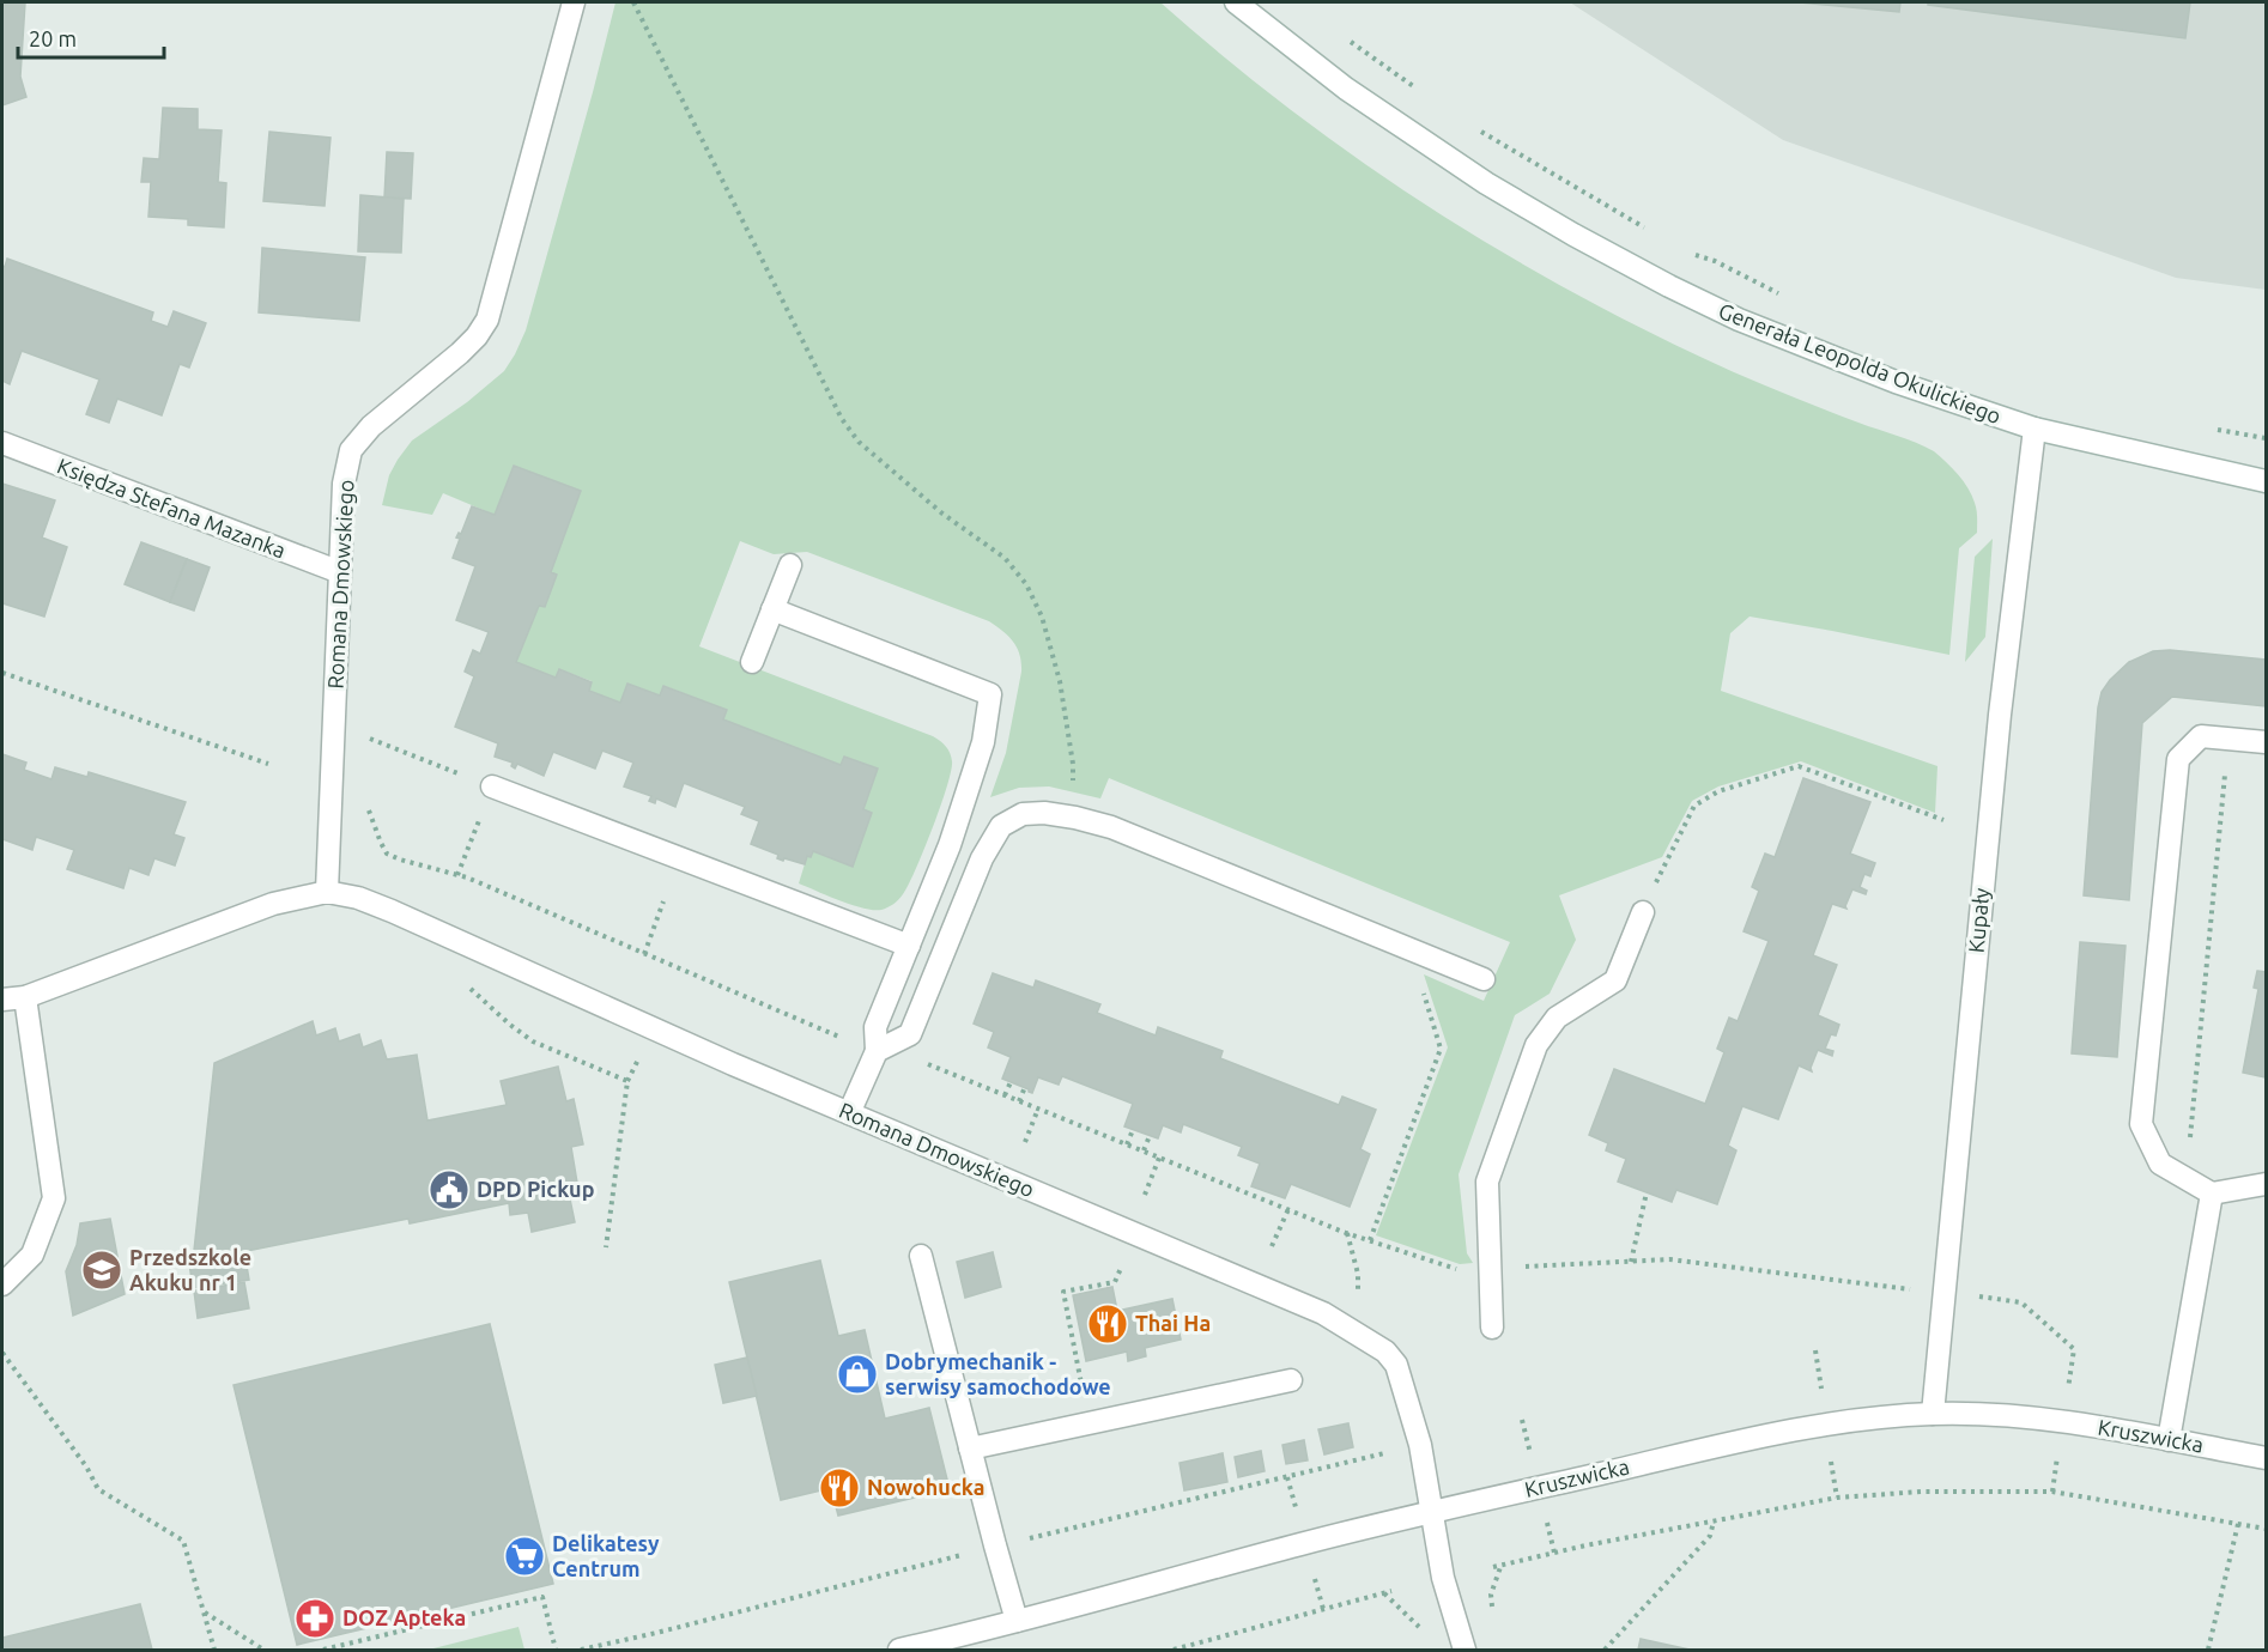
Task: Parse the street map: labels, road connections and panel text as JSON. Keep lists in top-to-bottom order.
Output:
{
  "streets": {
    "street": [
      "Generała Leopolda Okulickiego",
      "Księdza Stefana Mazanka",
      "Romana Dmowskiego",
      "Kupały",
      "Kruszwicka"
    ]
  },
  "crossings": [
    ["Generała Leopolda Okulickiego", "Kupały"],
    ["Księdza Stefana Mazanka", "Romana Dmowskiego"],
    ["Romana Dmowskiego", "Kruszwicka"],
    ["Kupały", "Kruszwicka"]
  ],
  "places": {
    "public building": ["DPD Pickup"],
    "school or university": ["Przedszkole Akuku nr 1"],
    "restaurant": ["Thai Ha", "Nowohucka"],
    "shop": ["Dobrymechanik - serwisy samochodowe"],
    "supermarket": ["Delikatesy Centrum"],
    "pharmacy": ["DOZ Apteka"]
  },
  "scale_bar": "20 m"
}
